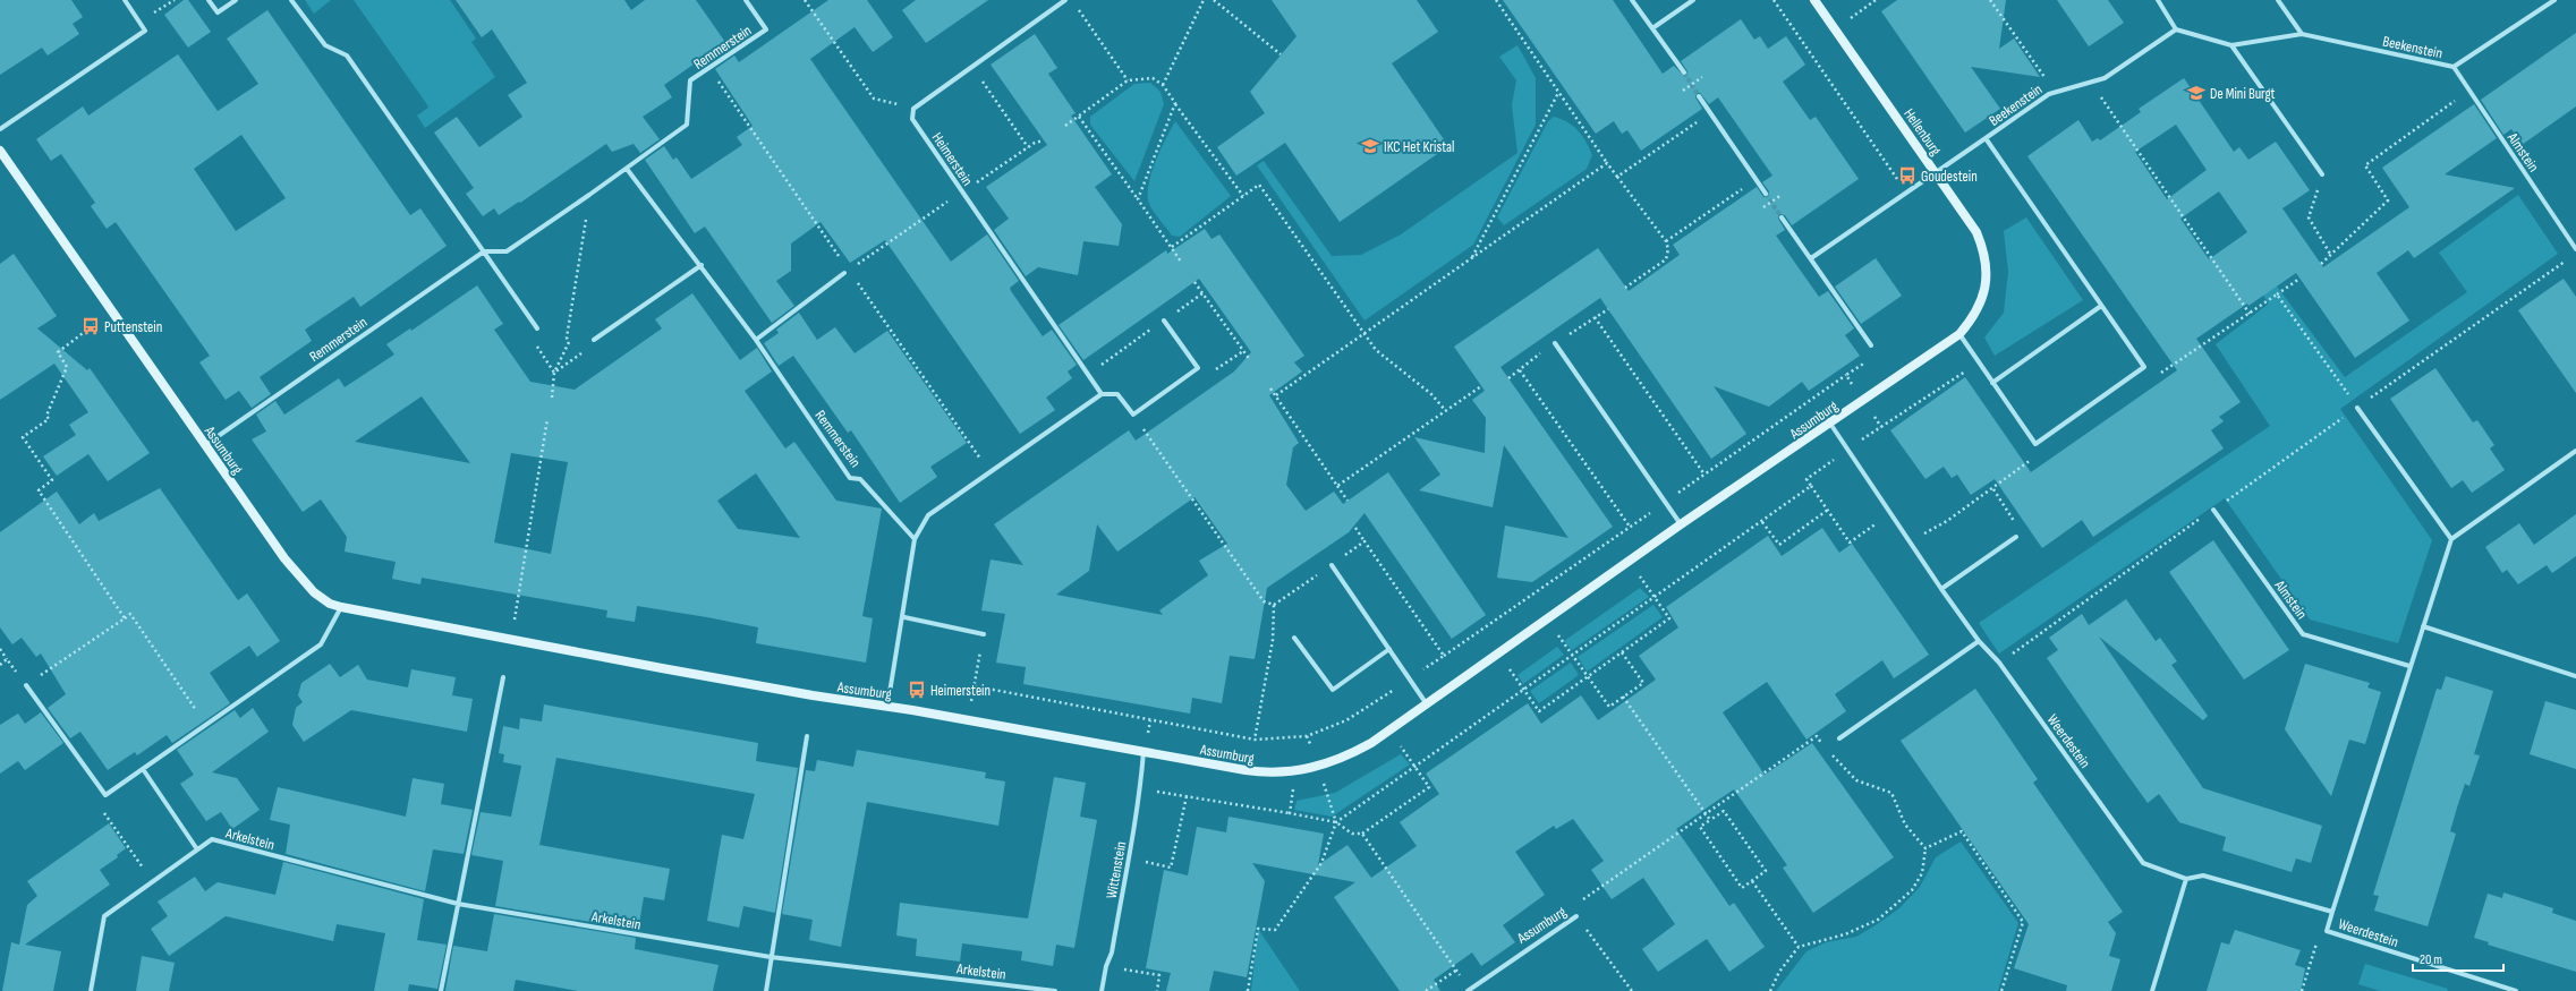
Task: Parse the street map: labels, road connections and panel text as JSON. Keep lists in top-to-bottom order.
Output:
{
  "streets": {
    "street": [
      "Remmerstein",
      "Beekenstein",
      "Hellenburg",
      "Almstein",
      "Heimerstein",
      "Assumburg",
      "Weerdestein",
      "Arkelstein",
      "Wittenstein"
    ]
  },
  "crossings": [
    ["Remmerstein", "Assumburg"],
    ["Beekenstein", "Almstein"],
    ["Hellenburg", "Assumburg"],
    ["Assumburg", "Weerdestein"],
    ["Assumburg", "Wittenstein"]
  ],
  "places": {
    "school or university": ["De Mini Burgt", "IKC Het Kristal"],
    "bus stop": ["Goudestein", "Puttenstein", "Heimerstein"]
  },
  "scale_bar": "20 m"
}
